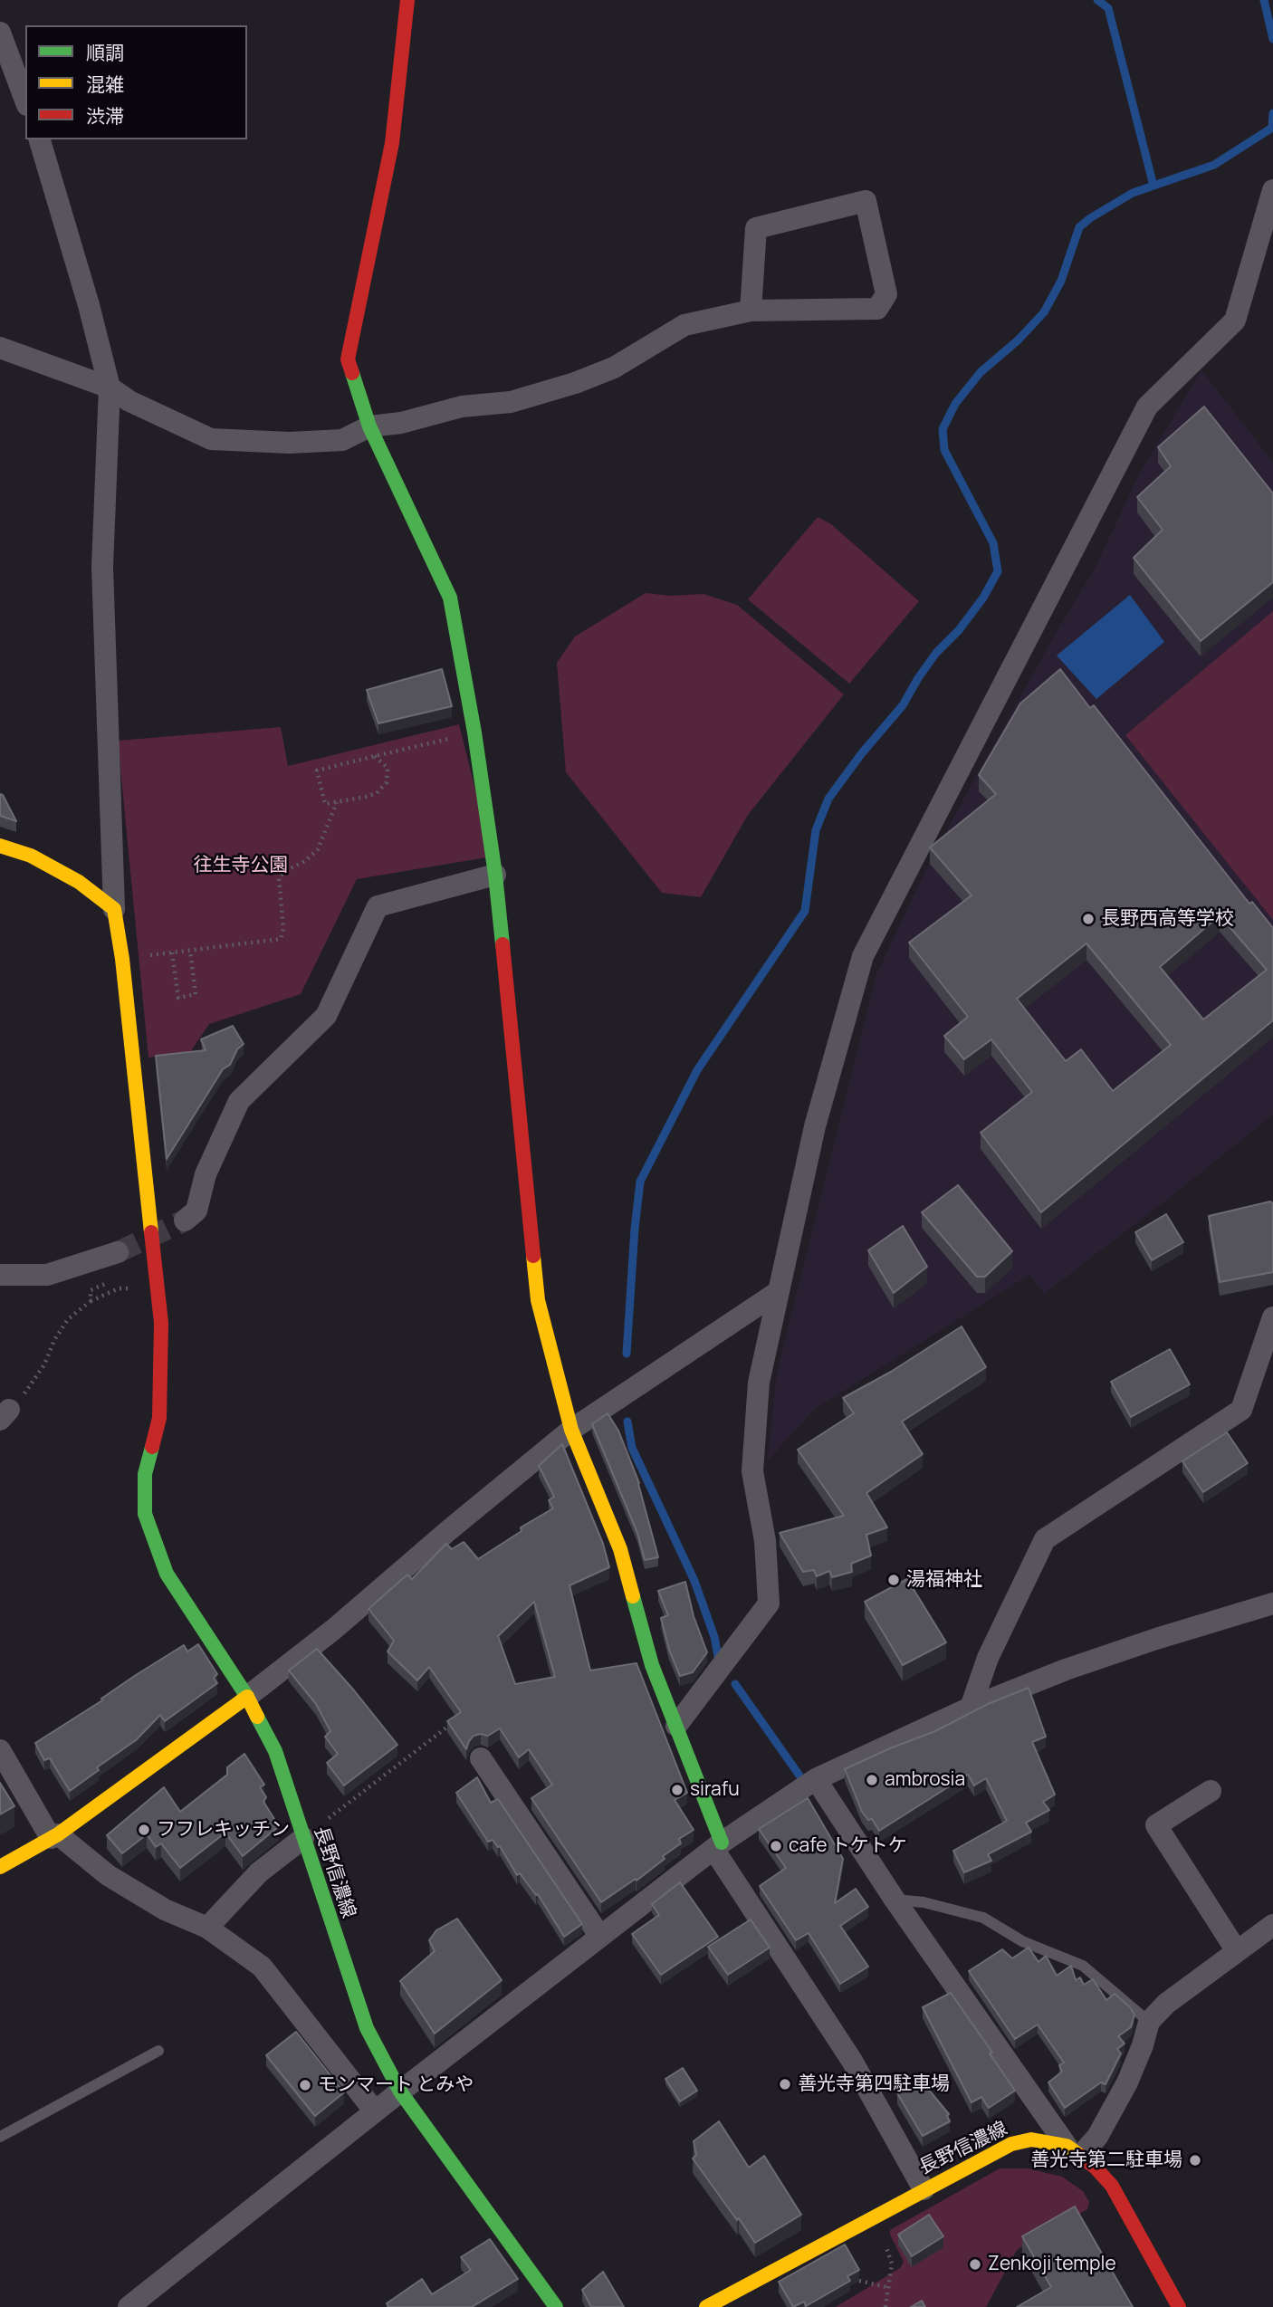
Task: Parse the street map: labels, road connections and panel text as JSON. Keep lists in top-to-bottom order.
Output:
{
  "streets": {
    "street": ["長野信濃線"]
  },
  "parks": ["往生寺公園"],
  "places": [
    "長野西高等学校",
    "湯福神社",
    "ambrosia",
    "sirafu",
    "フフレキッチン",
    "cafe トケトケ",
    "善光寺第四駐車場",
    "モンマート とみや",
    "善光寺第二駐車場",
    "Zenkoji temple"
  ],
  "legend": ["順調", "混雑", "渋滞"]
}
